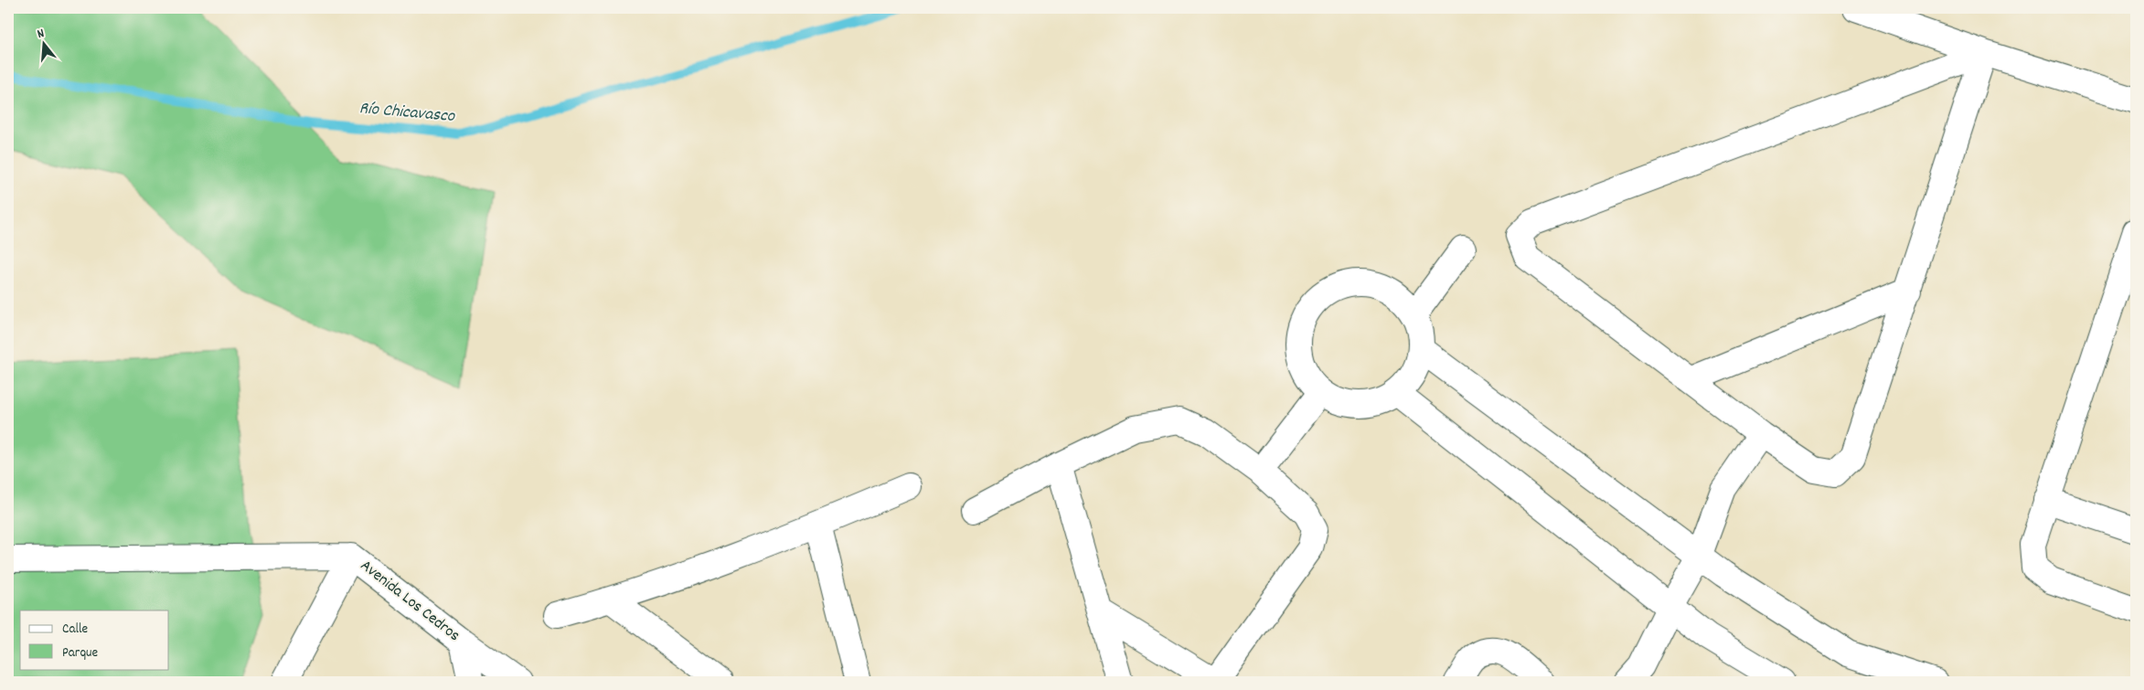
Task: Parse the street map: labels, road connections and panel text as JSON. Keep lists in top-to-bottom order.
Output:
{
  "streets": {
    "street": ["Avenida Los Cedros"]
  },
  "water": ["Río Chicavasco"],
  "legend": ["Calle", "Parque"],
  "north": "top"
}
